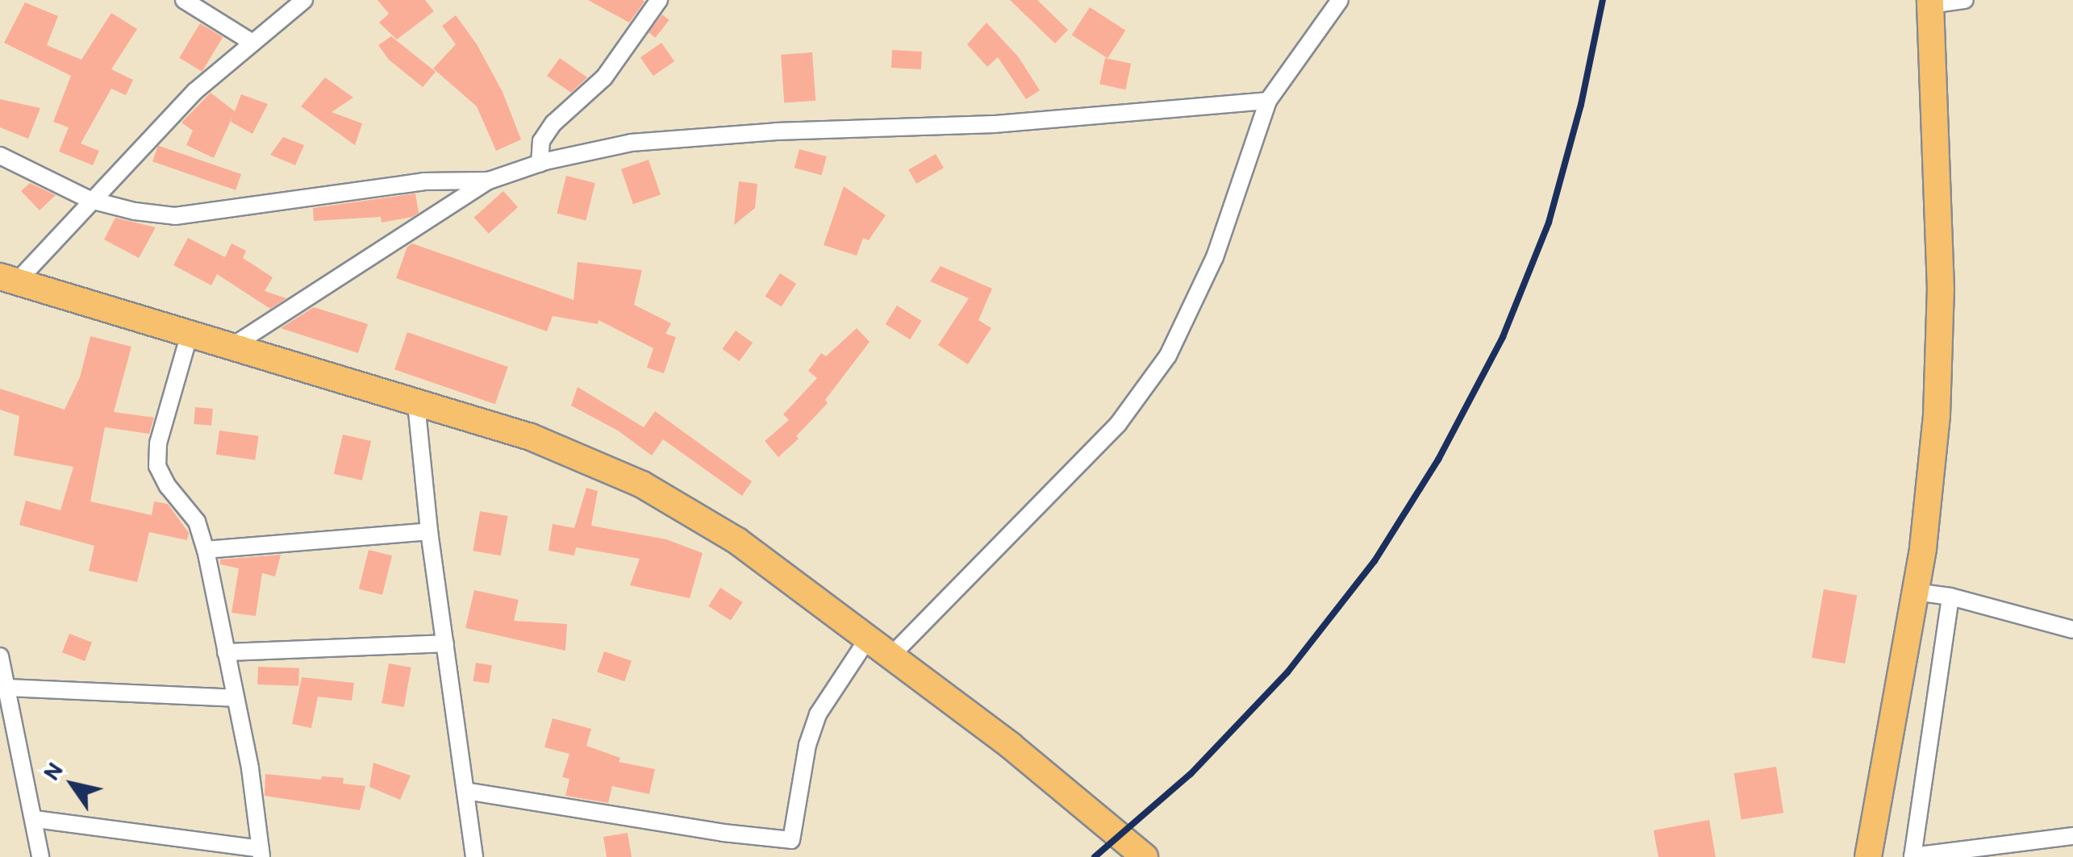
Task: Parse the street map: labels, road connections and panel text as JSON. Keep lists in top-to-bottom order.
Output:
{
  "north": "top left"
}
